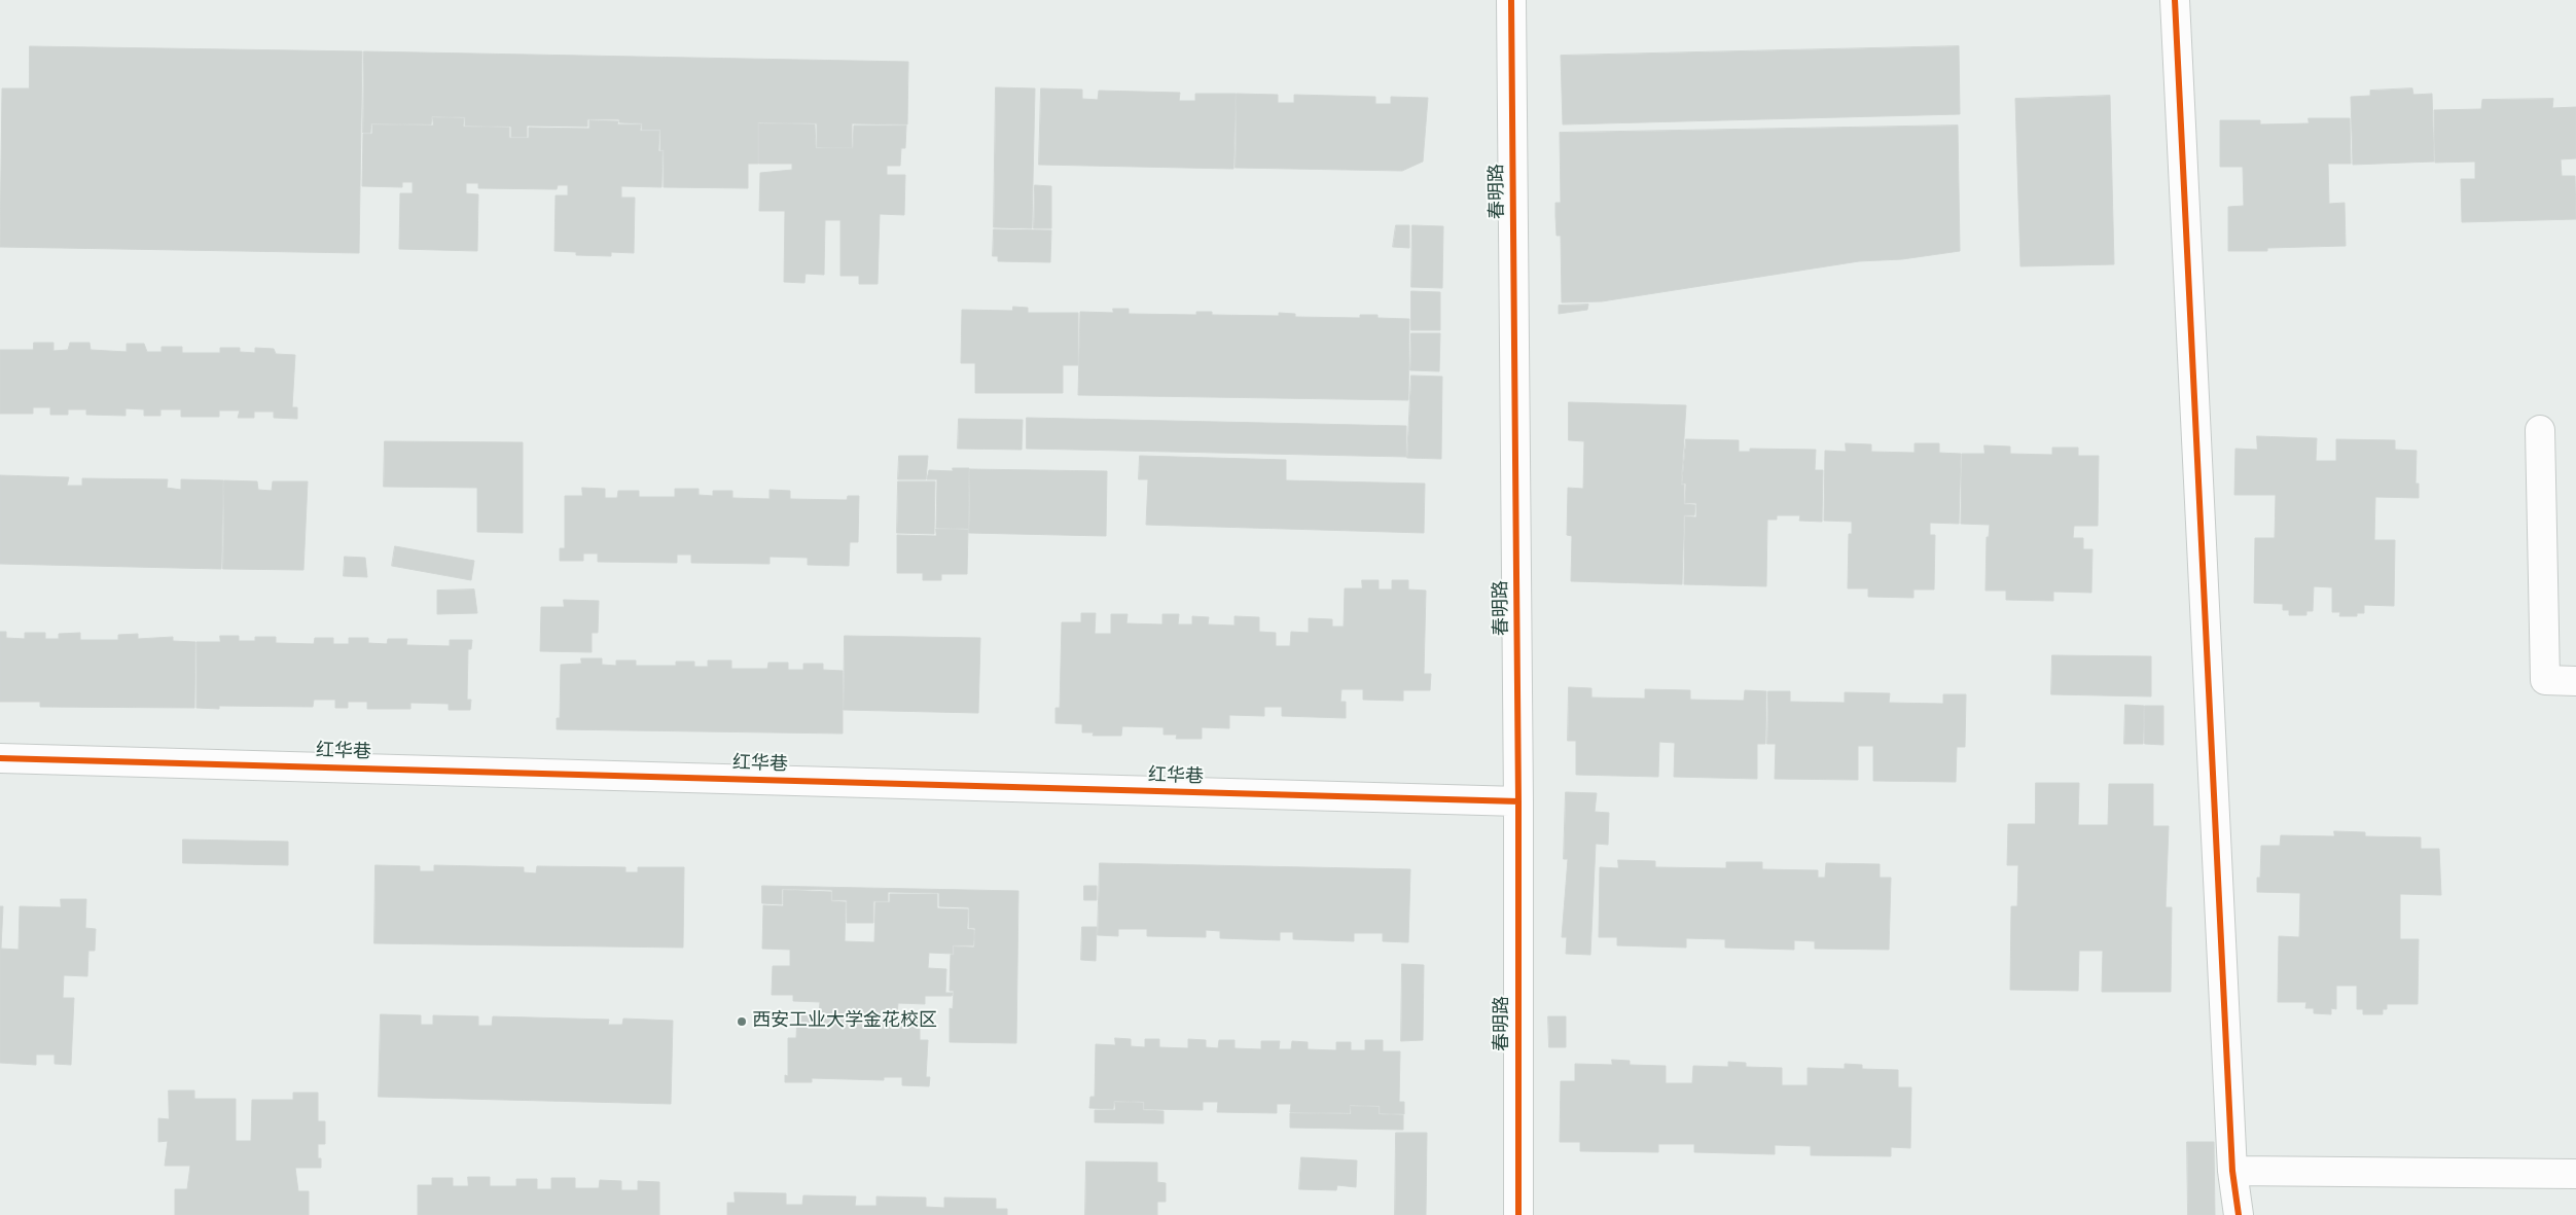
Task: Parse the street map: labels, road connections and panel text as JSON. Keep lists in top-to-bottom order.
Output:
{
  "streets": {
    "street": ["春明路", "红华巷"]
  },
  "crossings": [
    ["春明路", "红华巷"]
  ],
  "places": ["西安工业大学金花校区"]
}
